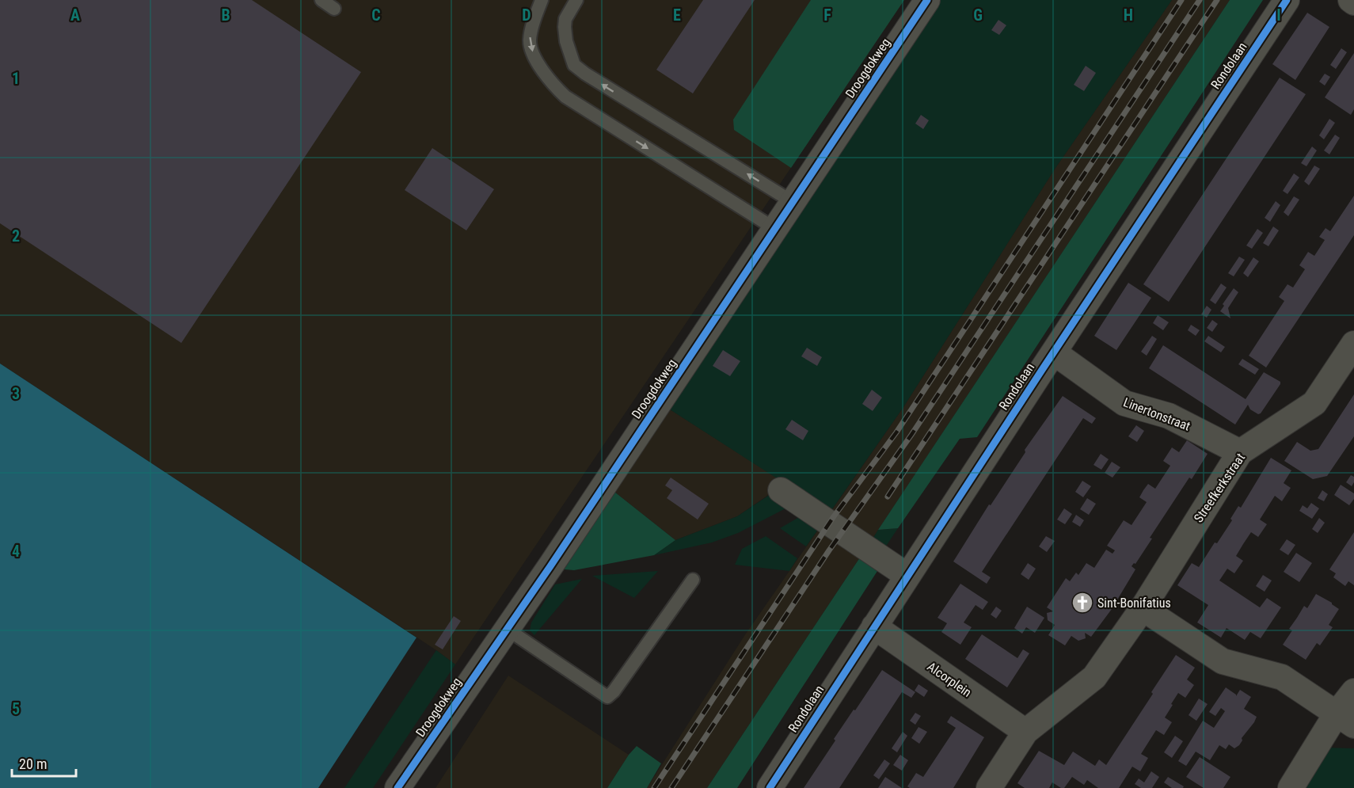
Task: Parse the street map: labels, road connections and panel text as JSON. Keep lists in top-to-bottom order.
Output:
{
  "streets": {
    "street": [
      "Rondolaan",
      "Droogdokweg",
      "Linertonstraat",
      "Streefkerkstraat",
      "Alcorplein"
    ]
  },
  "crossings": [
    ["Rondolaan", "Linertonstraat"],
    ["Rondolaan", "Alcorplein"],
    ["Linertonstraat", "Streefkerkstraat"]
  ],
  "places": {
    "church": ["Sint-Bonifatius"]
  },
  "scale_bar": "20 m",
  "grid": {
    "columns": [
      "A",
      "B",
      "C",
      "D",
      "E",
      "F",
      "G",
      "H",
      "I"
    ],
    "rows": [
      "1",
      "2",
      "3",
      "4",
      "5"
    ]
  }
}
